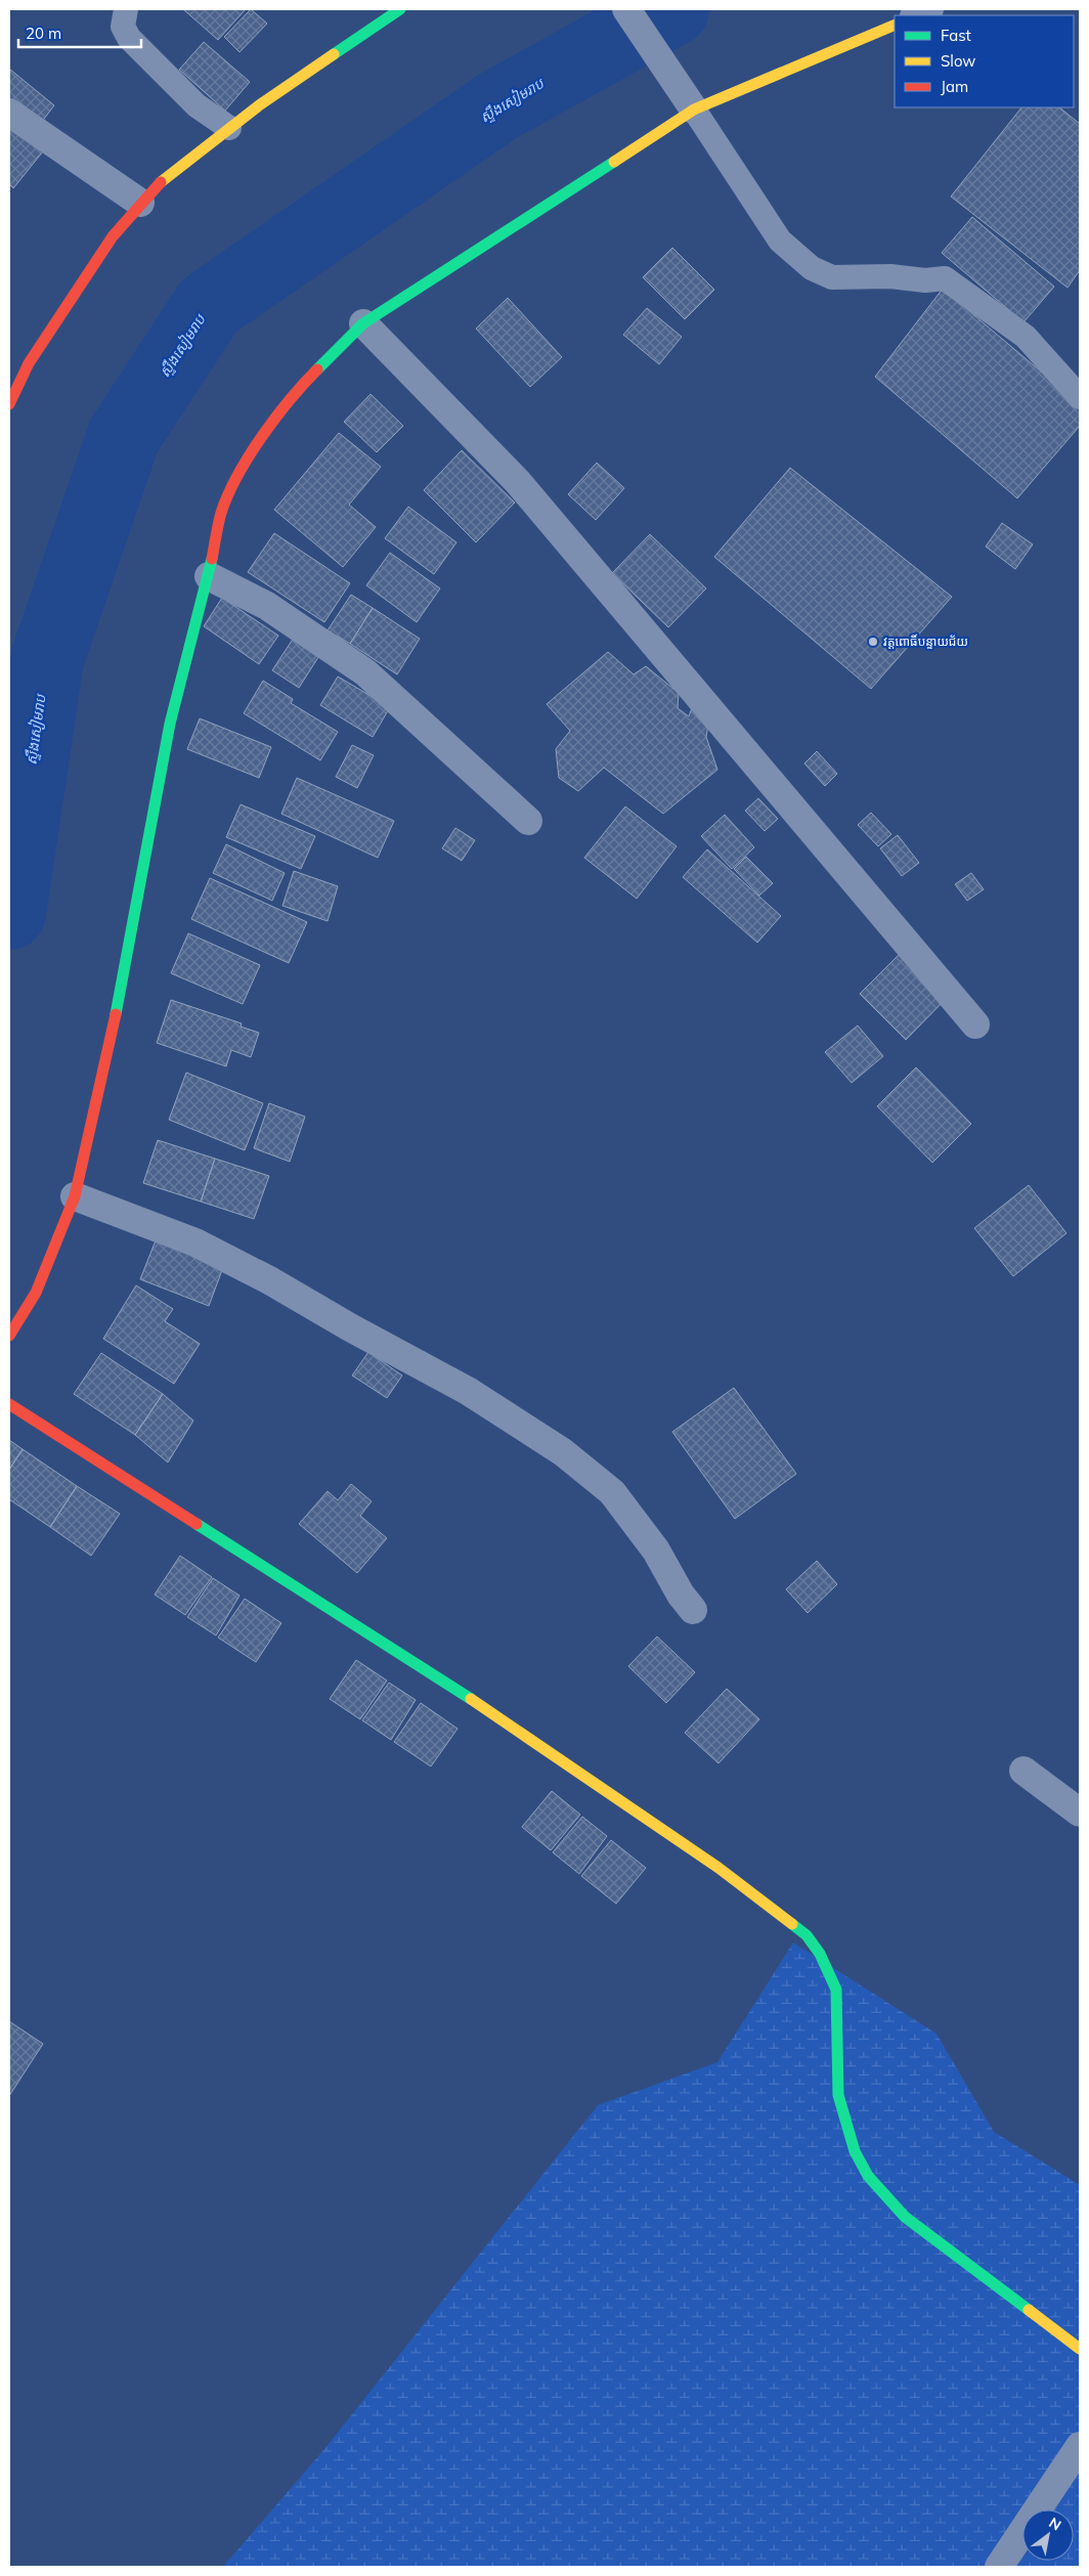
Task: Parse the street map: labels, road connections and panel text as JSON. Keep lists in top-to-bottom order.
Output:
{
  "water": ["ស្ទឹងសៀមរាប"],
  "places": ["វត្តពោធិ៍បន្ទាយជ័យ"],
  "legend": ["Fast", "Slow", "Jam"],
  "scale_bar": "20 m",
  "north": "top right"
}
